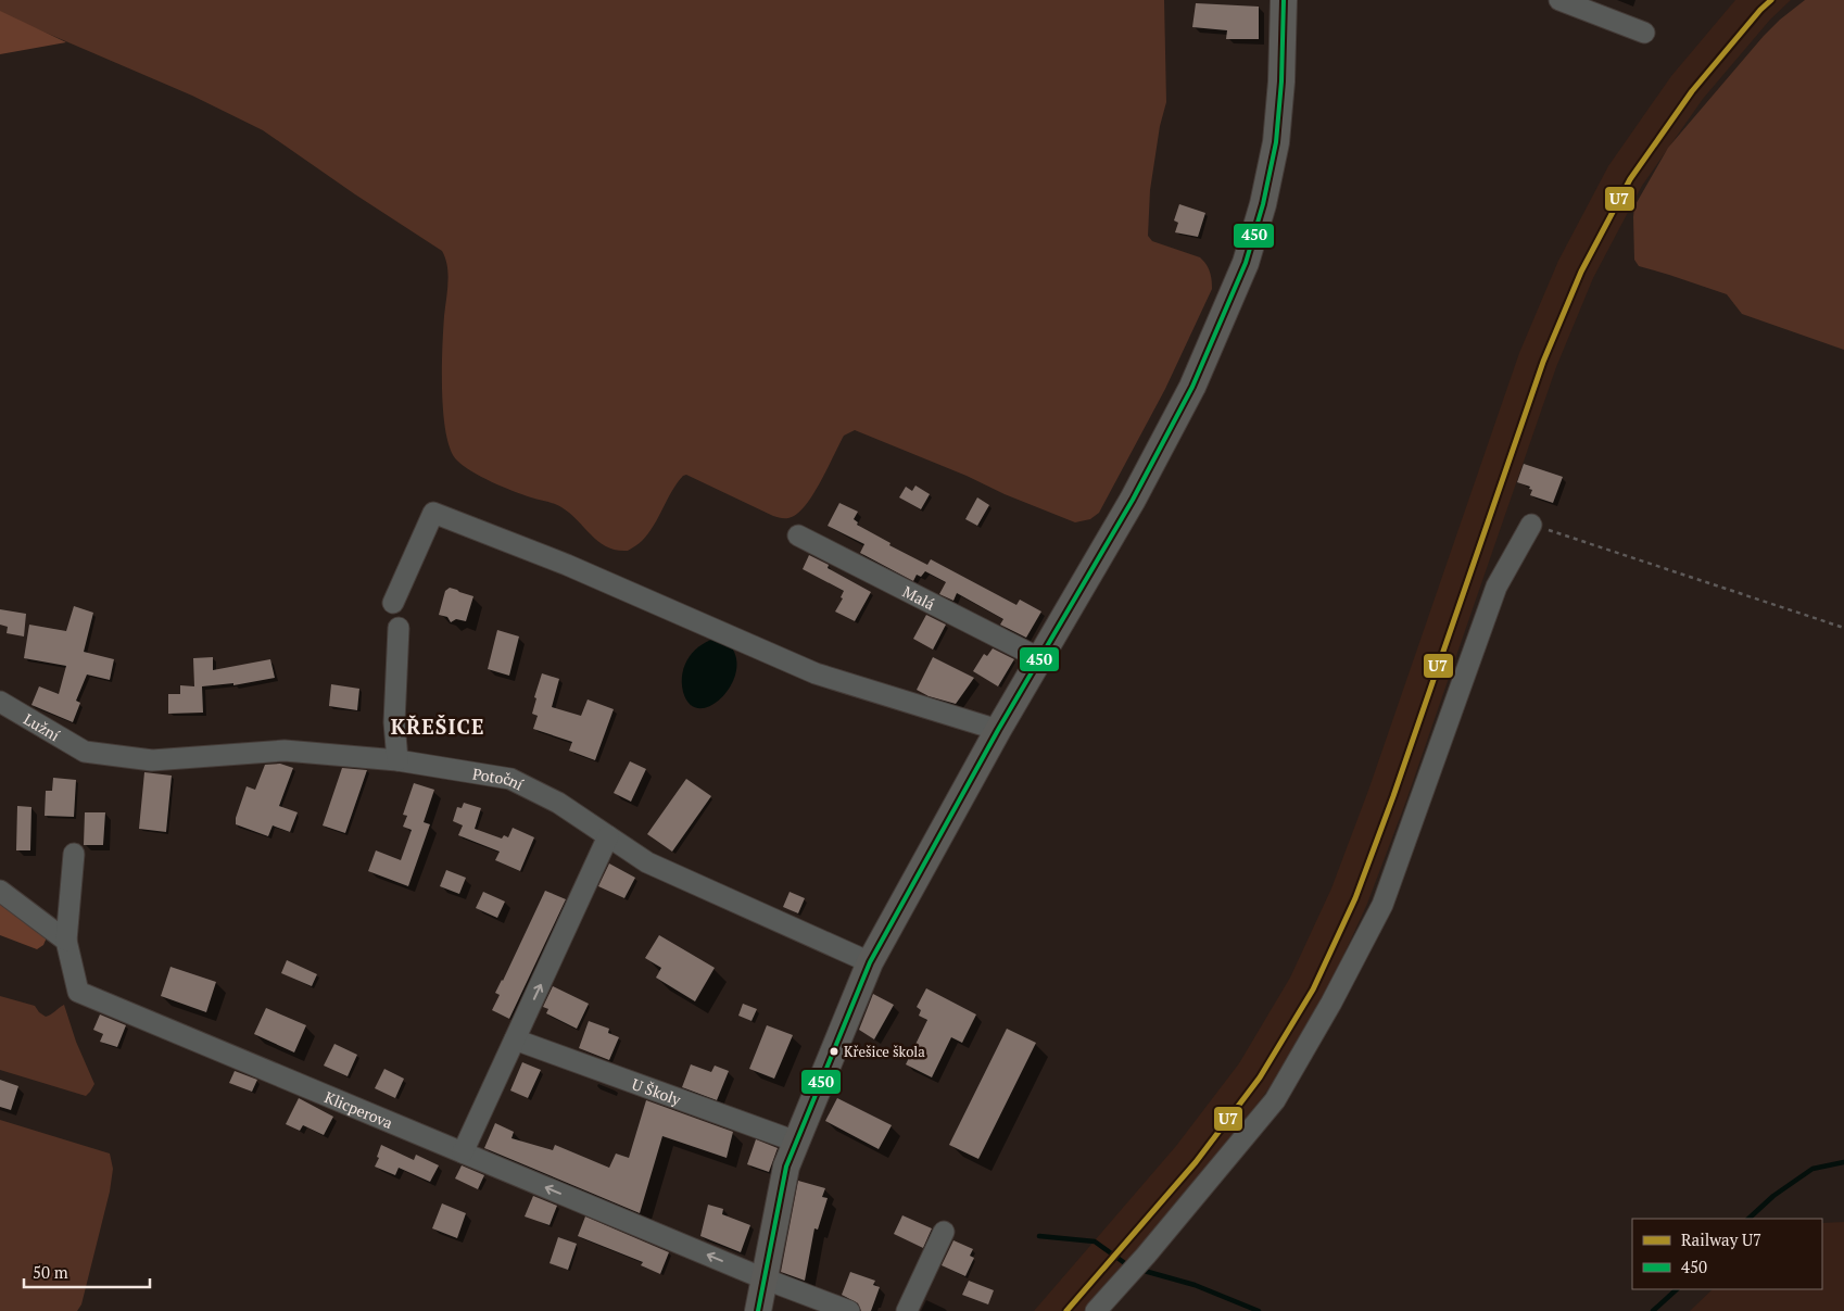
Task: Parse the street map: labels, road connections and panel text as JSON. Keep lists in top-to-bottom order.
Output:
{
  "streets": {
    "street": [
      "Malá",
      "Lužní",
      "Potoční",
      "U Školy",
      "Klicperova"
    ]
  },
  "crossings": [
    ["Lužní", "Potoční"]
  ],
  "one_way": ["Klicperova"],
  "districts": ["KŘEŠICE"],
  "places": ["Křešice škola"],
  "lines": ["rail line U7", "transit line 450"],
  "legend": ["Railway U7", "450"],
  "scale_bar": "50 m"
}
